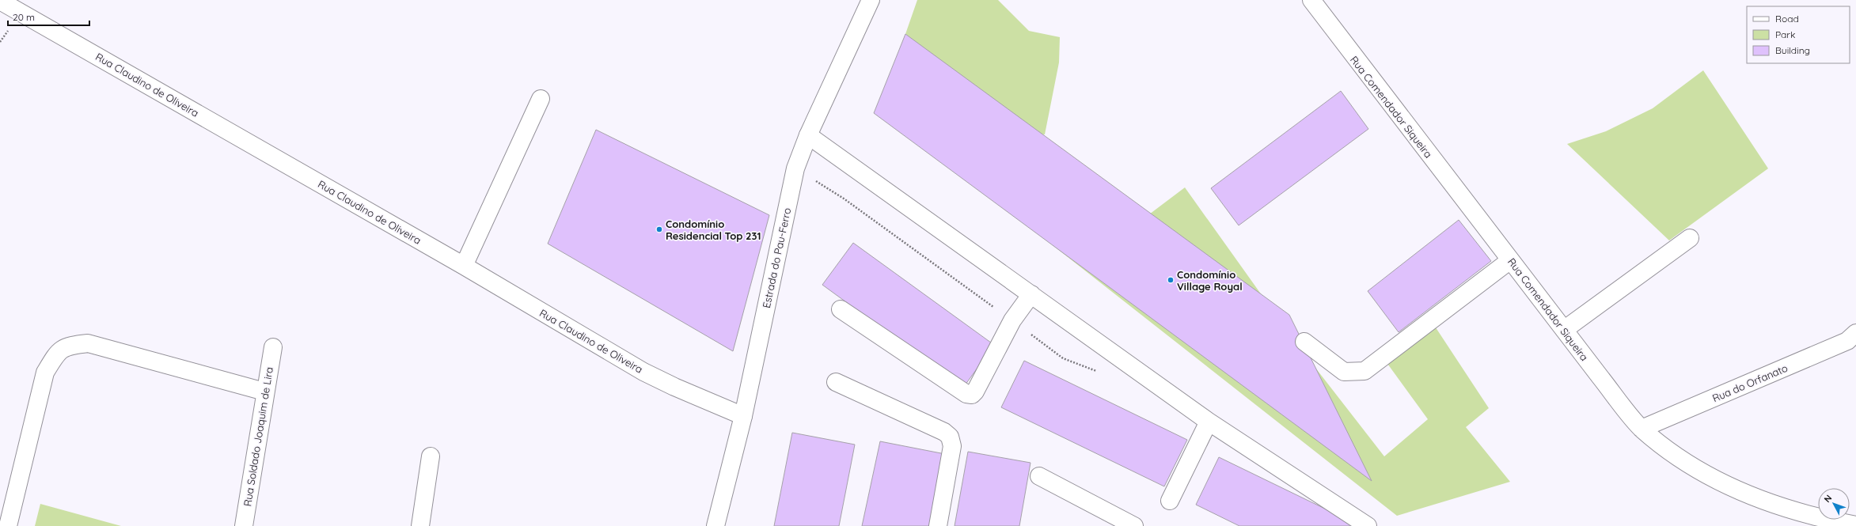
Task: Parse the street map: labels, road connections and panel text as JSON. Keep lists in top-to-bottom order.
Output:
{
  "streets": {
    "street": [
      "Rua Claudino de Oliveira",
      "Rua Comendador Siqueira",
      "Estrada do Pau-Ferro",
      "Rua do Orfanato",
      "Rua Soldado Joaquim de Lira"
    ]
  },
  "crossings": [
    ["Rua Claudino de Oliveira", "Estrada do Pau-Ferro"],
    ["Rua Comendador Siqueira", "Rua do Orfanato"]
  ],
  "places": ["Condomínio Residencial Top 231", "Condomínio Village Royal"],
  "legend": ["Road", "Park", "Building"],
  "scale_bar": "20 m",
  "north": "top left"
}
